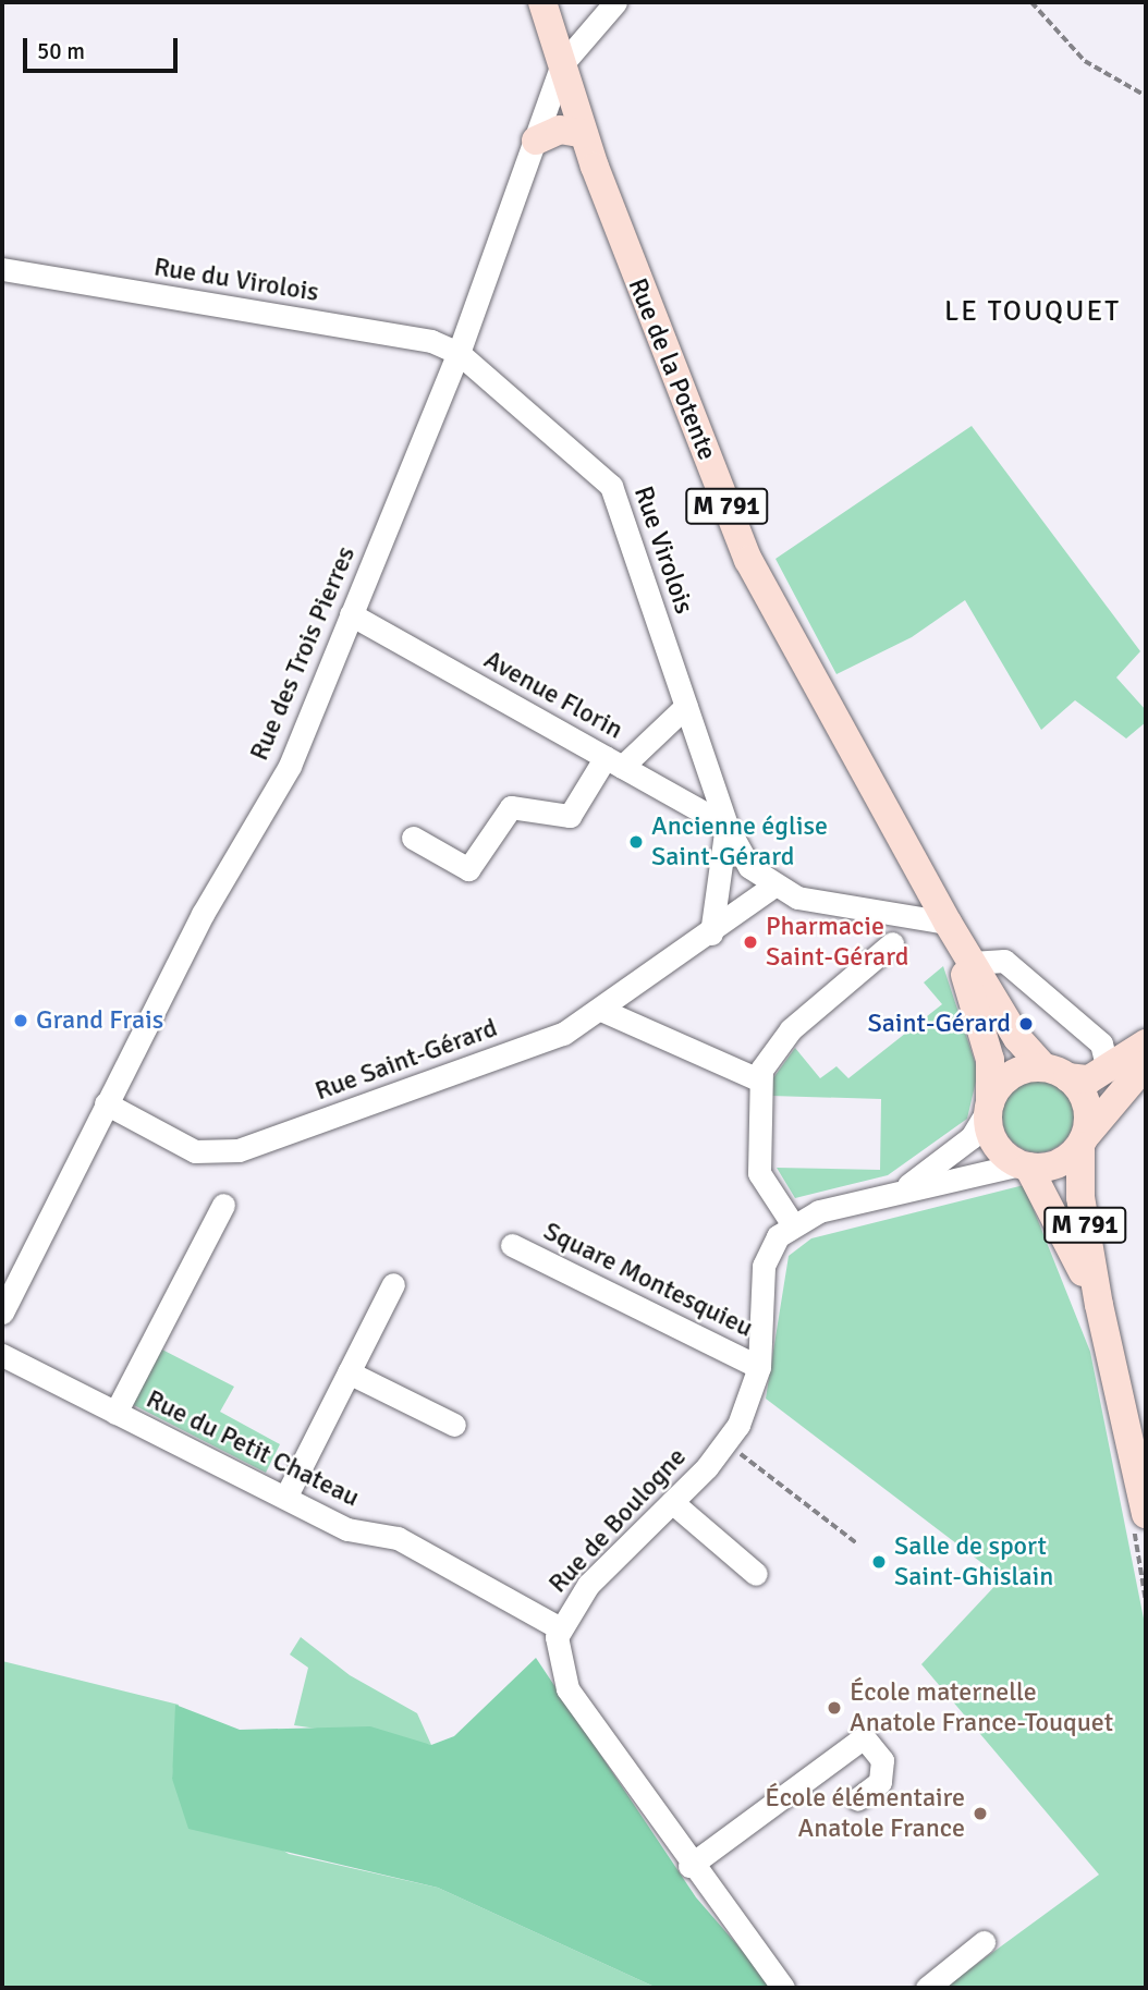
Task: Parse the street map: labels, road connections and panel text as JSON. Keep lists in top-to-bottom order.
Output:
{
  "streets": {
    "main road": ["Rue de la Potente", "M 791"],
    "street": [
      "Rue du Virolois",
      "Rue Virolois",
      "Rue des Trois Pierres",
      "Avenue Florin",
      "Rue Saint-Gérard",
      "Square Montesquieu",
      "Rue du Petit Chateau",
      "Rue de Boulogne"
    ]
  },
  "crossings": [
    ["Rue du Virolois", "Rue Virolois"],
    ["Rue du Virolois", "Rue des Trois Pierres"],
    ["Rue de la Potente", "M 791"],
    ["Rue de la Potente", "Rue des Trois Pierres"],
    ["Rue Virolois", "Rue des Trois Pierres"],
    ["Rue Virolois", "Avenue Florin"],
    ["Rue Virolois", "Rue Saint-Gérard"],
    ["Rue des Trois Pierres", "Avenue Florin"],
    ["Rue des Trois Pierres", "Rue Saint-Gérard"],
    ["Square Montesquieu", "Rue de Boulogne"],
    ["Rue du Petit Chateau", "Rue de Boulogne"]
  ],
  "districts": ["LE TOUQUET"],
  "places": [
    "Ancienne église Saint-Gérard",
    "Pharmacie Saint-Gérard",
    "Grand Frais",
    "Saint-Gérard",
    "Salle de sport Saint-Ghislain",
    "École maternelle Anatole France-Touquet",
    "École élémentaire Anatole France"
  ],
  "scale_bar": "50 m"
}
